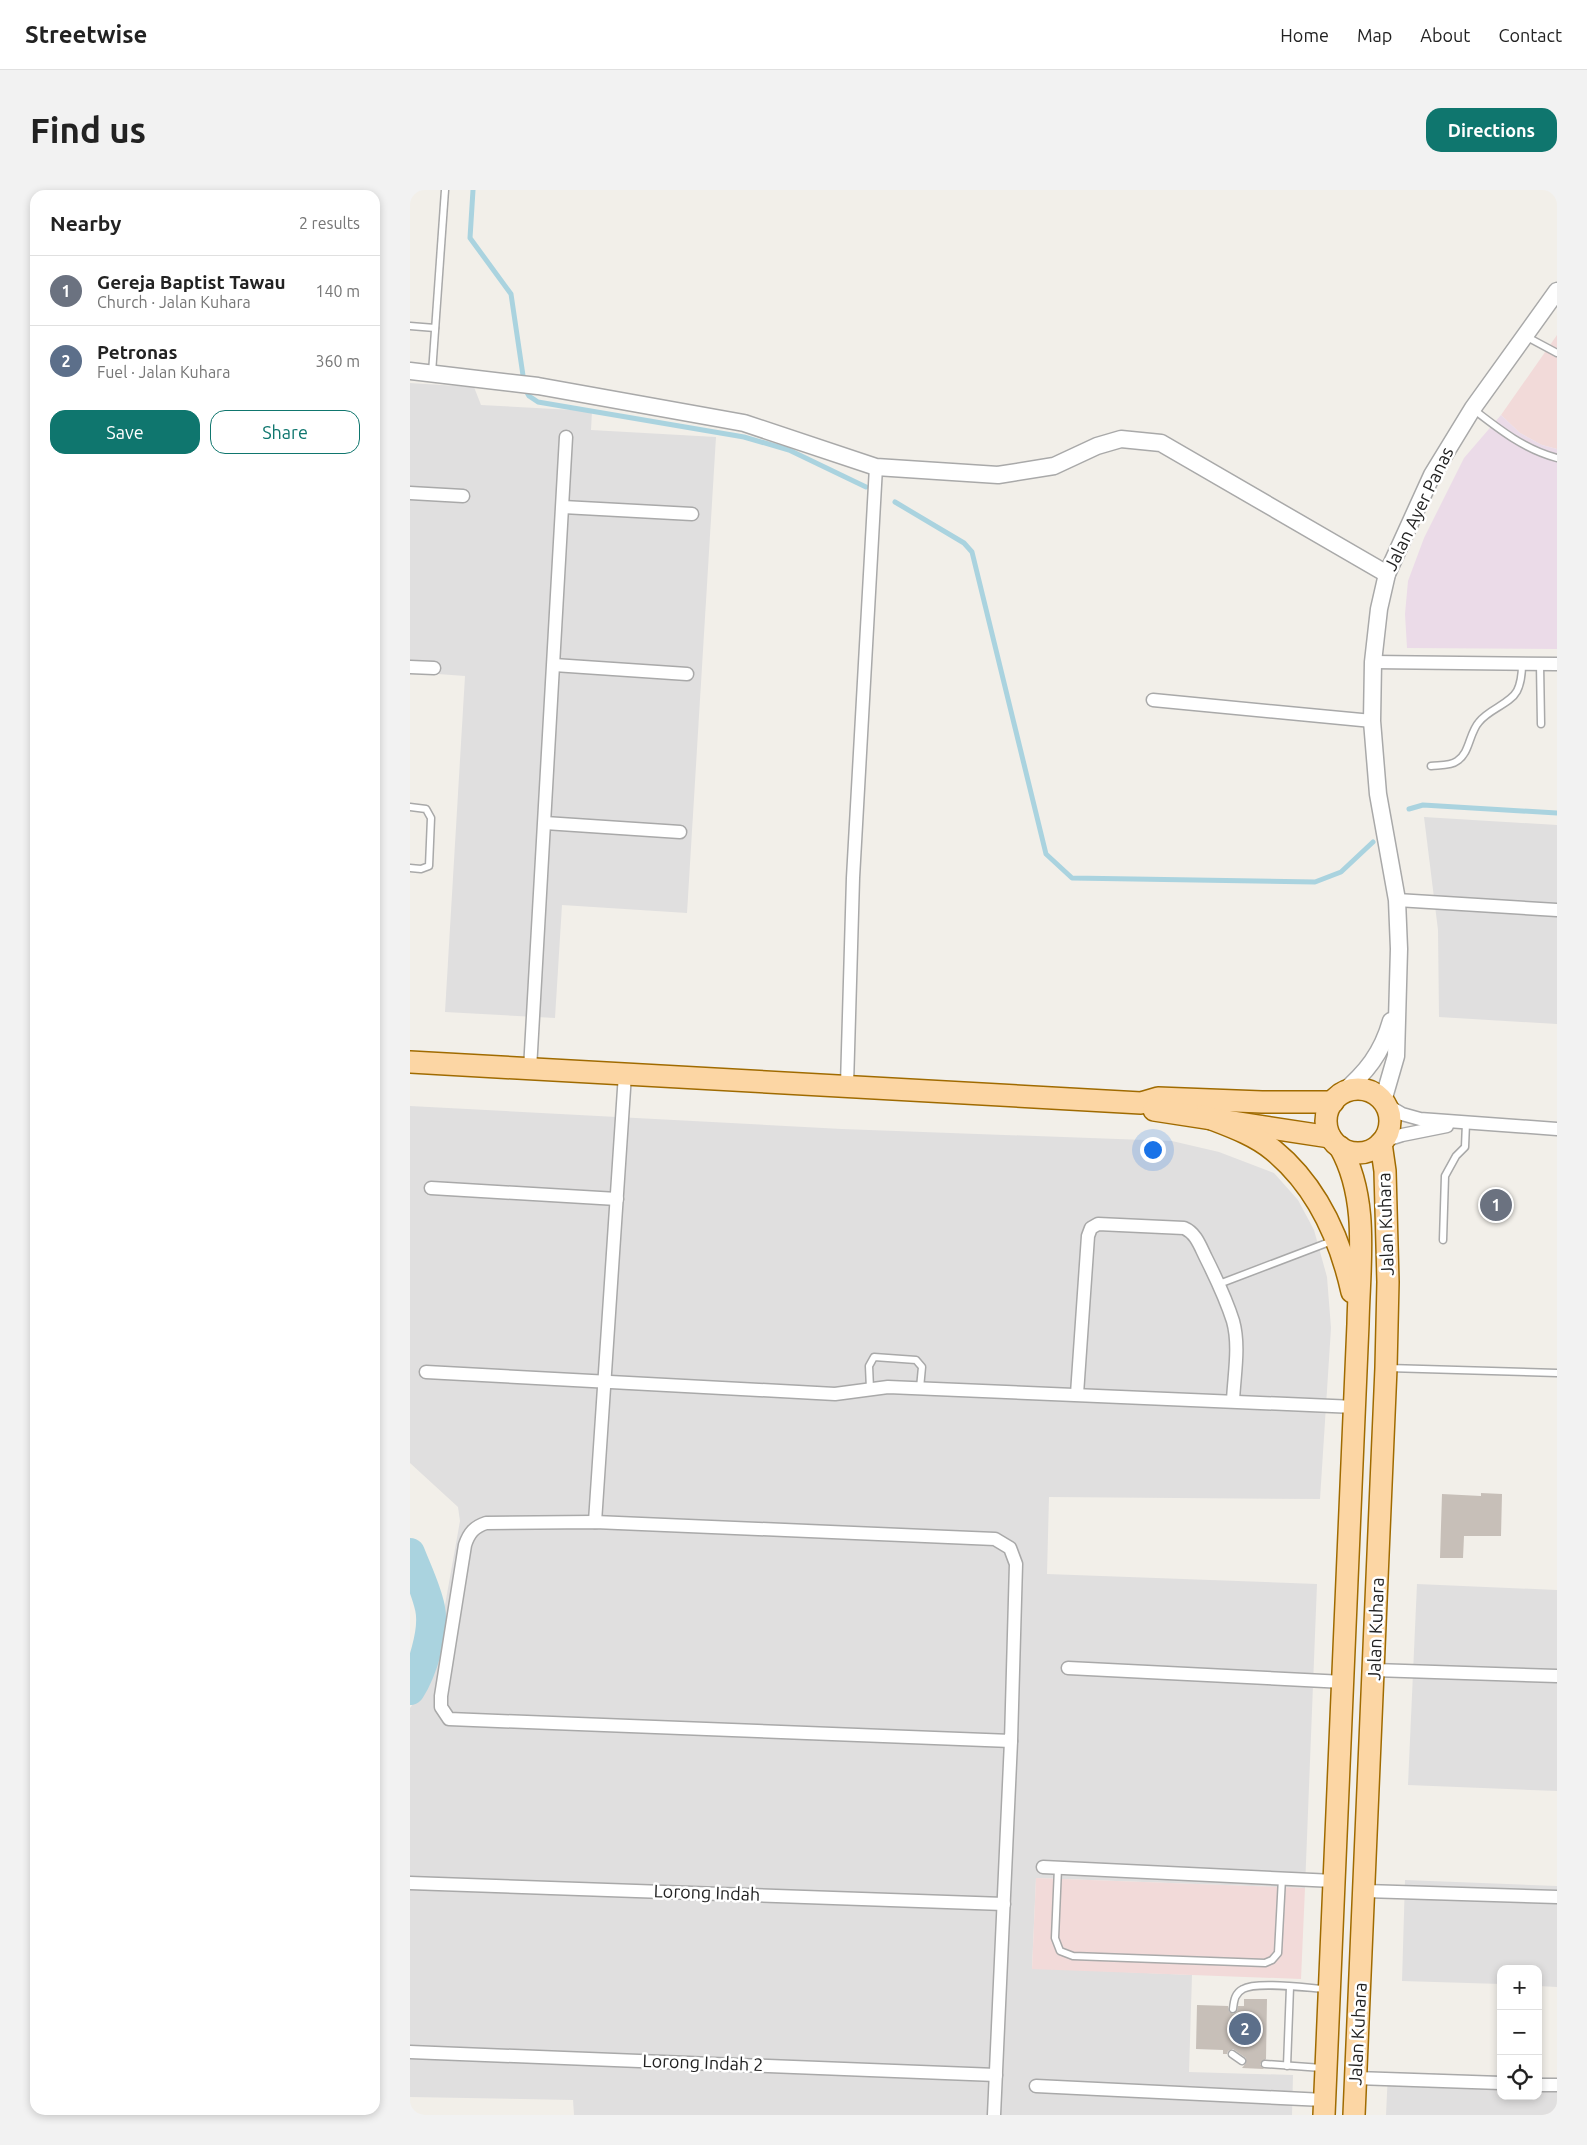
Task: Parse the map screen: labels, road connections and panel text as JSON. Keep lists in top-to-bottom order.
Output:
{
  "streets": {
    "main road": ["Jalan Kuhara"],
    "street": ["Jalan Ayer Panas", "Lorong Indah", "Lorong Indah 2"]
  },
  "crossings": [
    ["Jalan Ayer Panas", "Jalan Kuhara"]
  ],
  "page": {
    "header": "Streetwise",
    "nav": [
      "Home",
      "Map",
      "About",
      "Contact"
    ],
    "buttons": [
      "Directions",
      ["Save", "Share"]
    ],
    "title": "Find us",
    "heading": ["Nearby", "2 results"],
    "list": [
      {
        "mark": "1",
        "name": "Gereja Baptist Tawau",
        "note": "Church · Jalan Kuhara",
        "value": "140 m"
      },
      {
        "mark": "2",
        "name": "Petronas",
        "note": "Fuel · Jalan Kuhara",
        "value": "360 m"
      }
    ],
    "pins": ["1", "2"],
    "map_buttons": ["+", "−"]
  }
}
